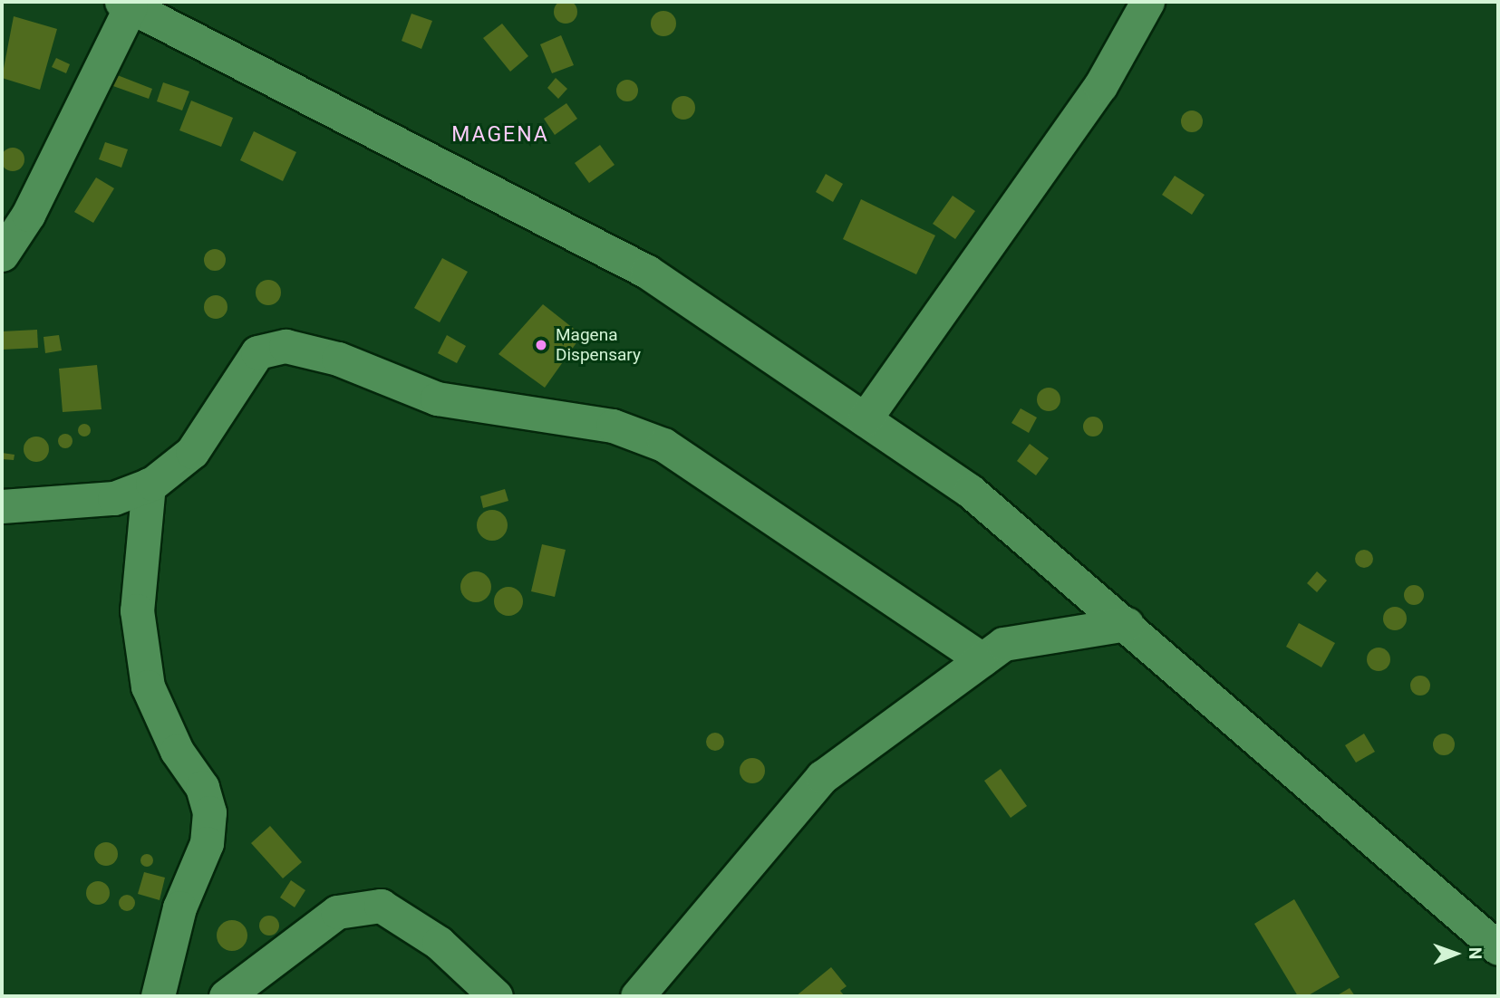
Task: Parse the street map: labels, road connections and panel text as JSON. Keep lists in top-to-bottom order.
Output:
{
  "districts": ["MAGENA"],
  "places": ["Magena Dispensary"],
  "north": "right"
}
